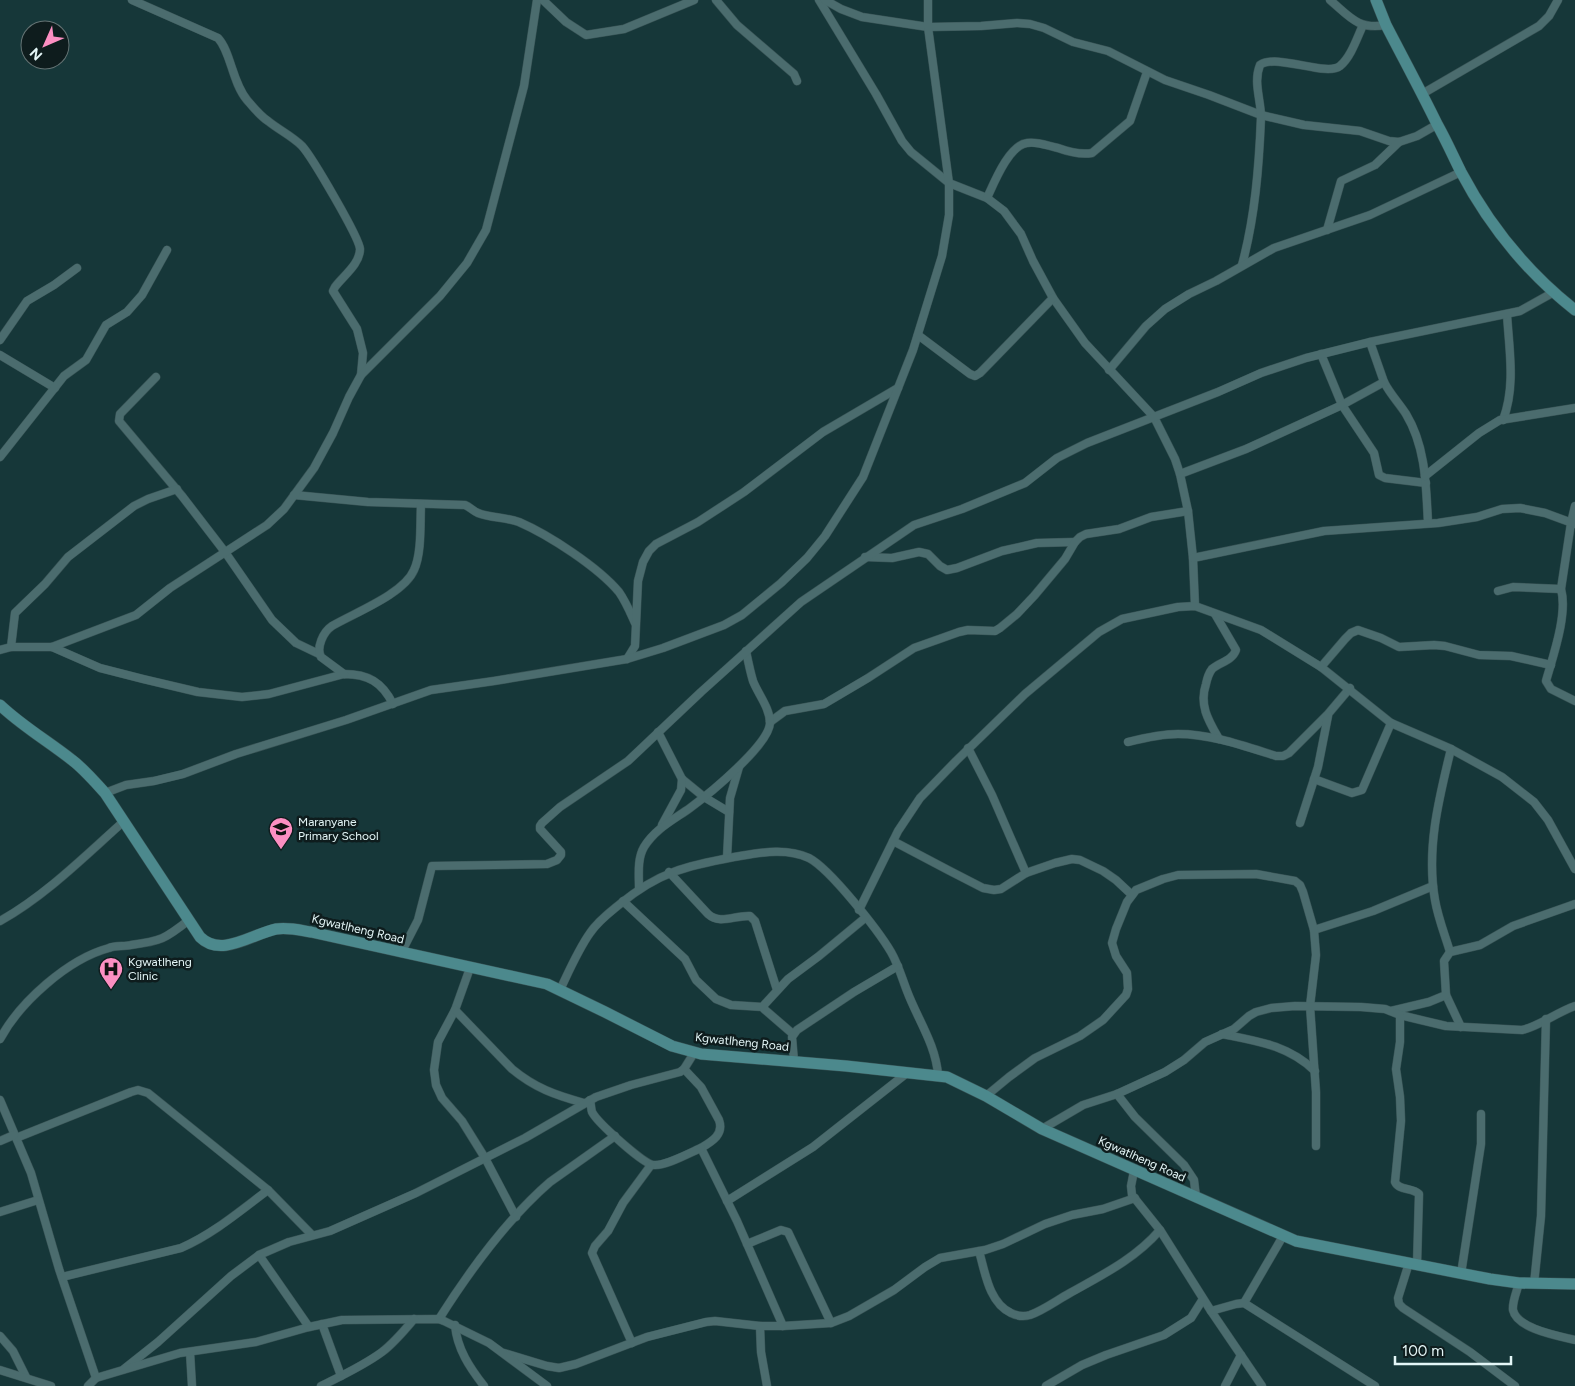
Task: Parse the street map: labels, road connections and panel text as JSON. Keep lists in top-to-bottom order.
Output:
{
  "streets": {
    "street": ["Kgwatlheng Road"]
  },
  "places": {
    "school or university": ["Maranyane Primary School"],
    "hospital": ["Kgwatlheng Clinic"]
  },
  "scale_bar": "100 m",
  "north": "bottom left"
}
